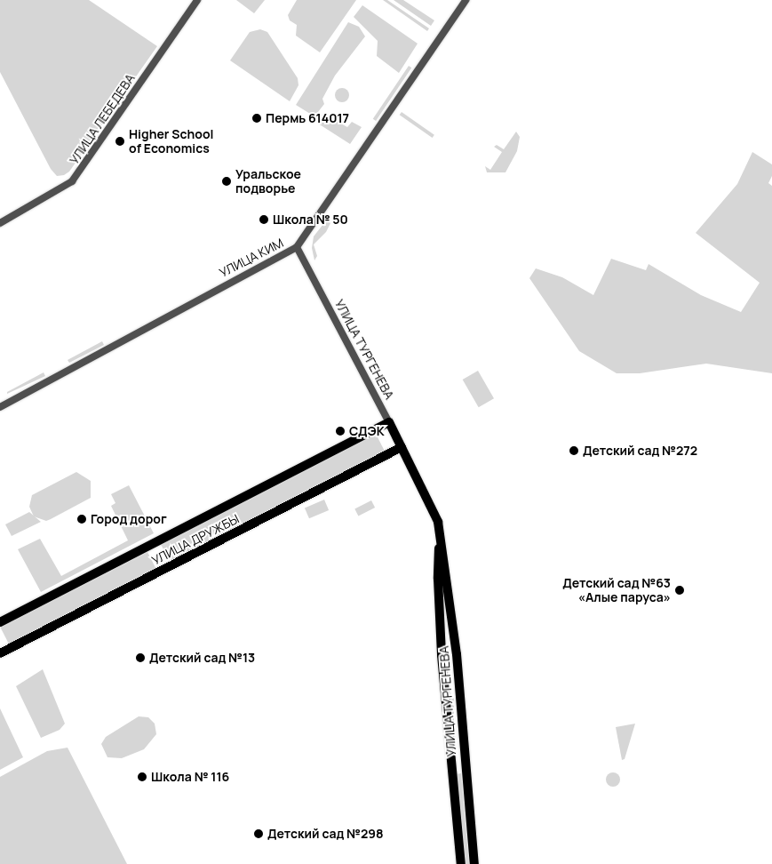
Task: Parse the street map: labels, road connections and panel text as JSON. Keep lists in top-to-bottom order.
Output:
{
  "streets": {
    "main road": ["УЛИЦА ТУРГЕНЕВА", "УЛИЦА ДРУЖБЫ"],
    "street": ["УЛИЦА ЛЕБЕДЕВА", "УЛИЦА КИМ"]
  },
  "crossings": [
    ["УЛИЦА КИМ", "УЛИЦА ТУРГЕНЕВА"],
    ["УЛИЦА ТУРГЕНЕВА", "УЛИЦА ДРУЖБЫ"]
  ],
  "places": [
    "Пермь 614017",
    "Higher School of Economics",
    "Уральское подворье",
    "Школа № 50",
    "СДЭК",
    "Детский сад №272",
    "Город дорог",
    "Детский сад №63 «Алые паруса»",
    "Детский сад №13",
    "Школа № 116",
    "Детский сад №298"
  ]
}
